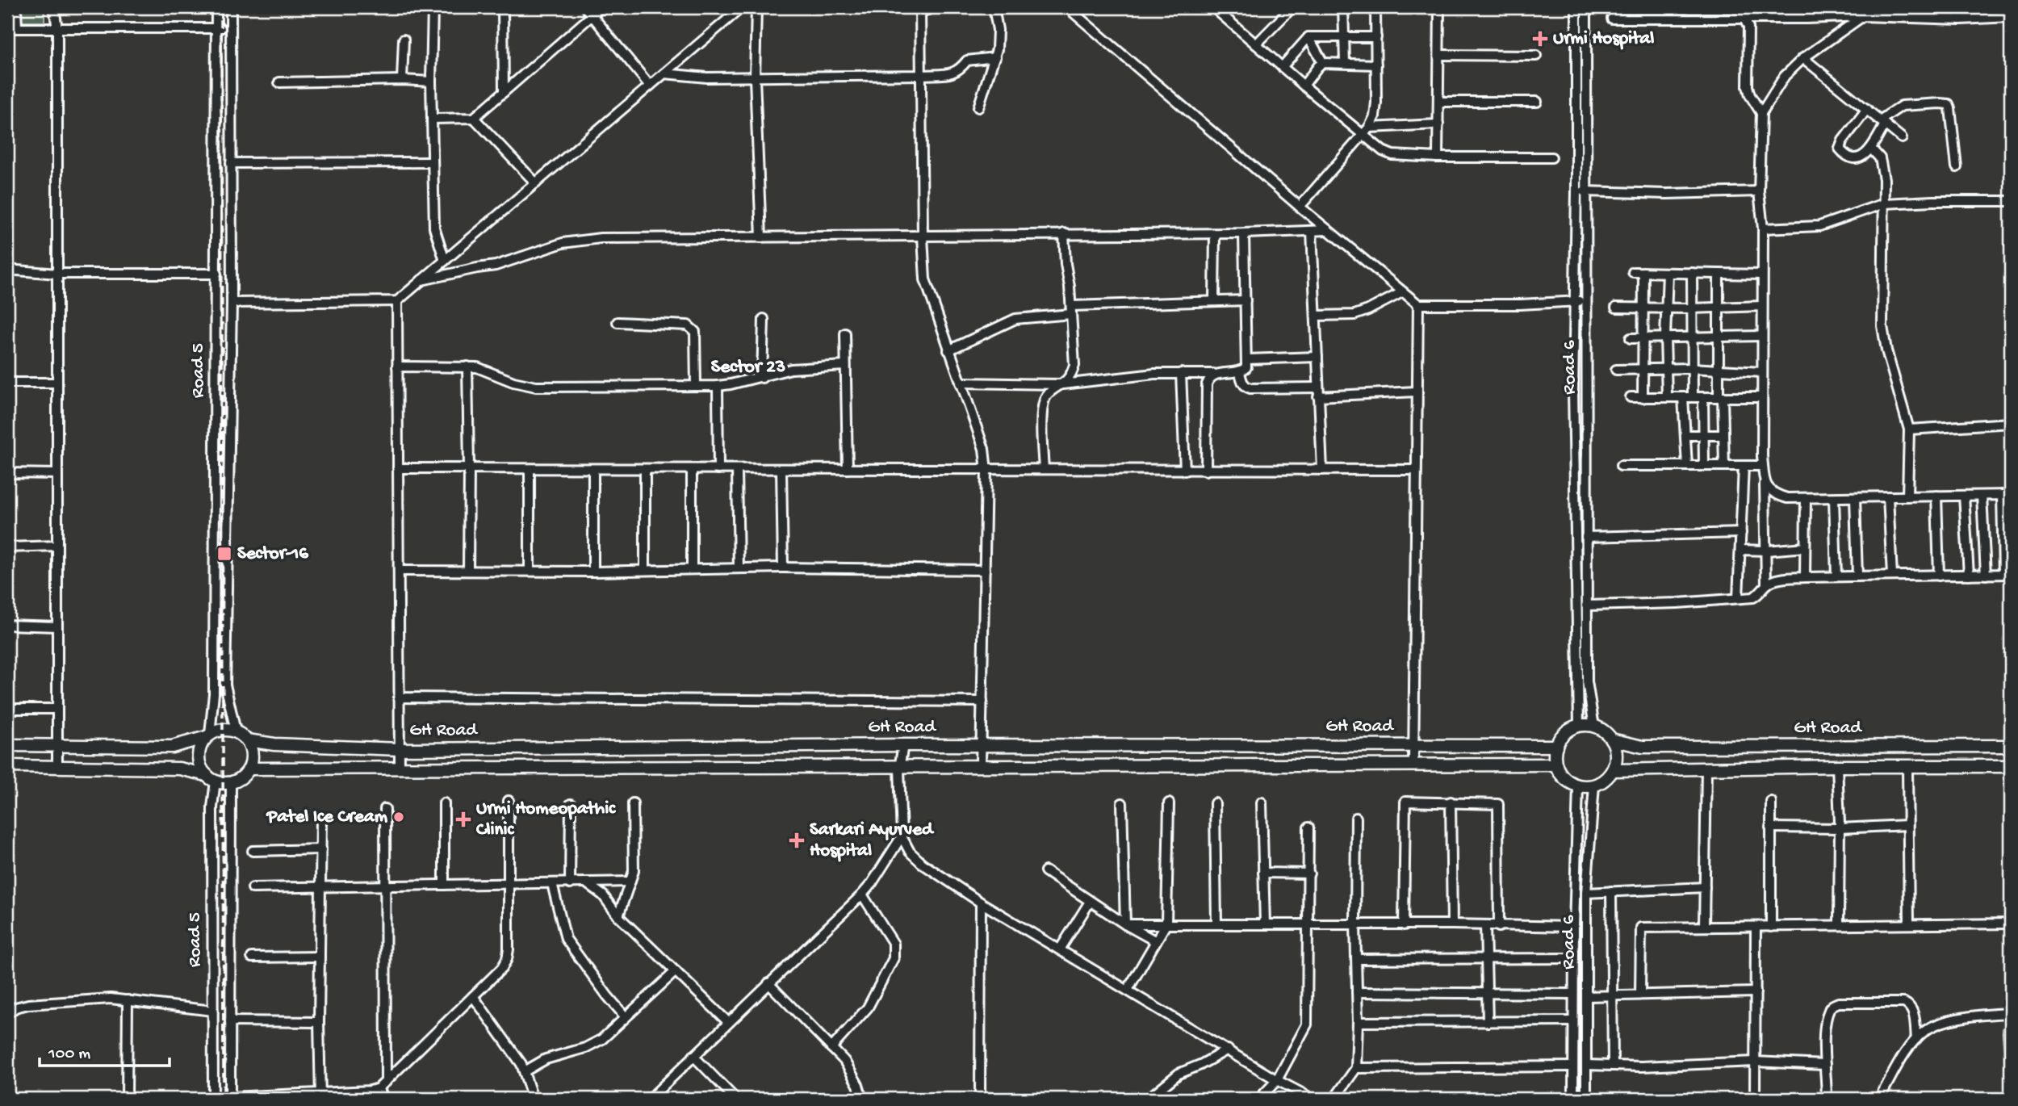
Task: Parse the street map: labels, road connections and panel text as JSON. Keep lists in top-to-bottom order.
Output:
{
  "streets": {
    "main road": ["GH Road"],
    "street": ["Road 6", "Road 5"]
  },
  "crossings": [
    ["Road 6", "GH Road"],
    ["Road 5", "GH Road"]
  ],
  "districts": ["Sector 23"],
  "places": {
    "health": ["Urmi Hospital", "Urmi Homeopathic Clinic", "Sarkari Ayurved Hospital"],
    "transit": ["Sector-16"],
    "other": ["Patel Ice Cream"]
  },
  "scale_bar": "100 m"
}
